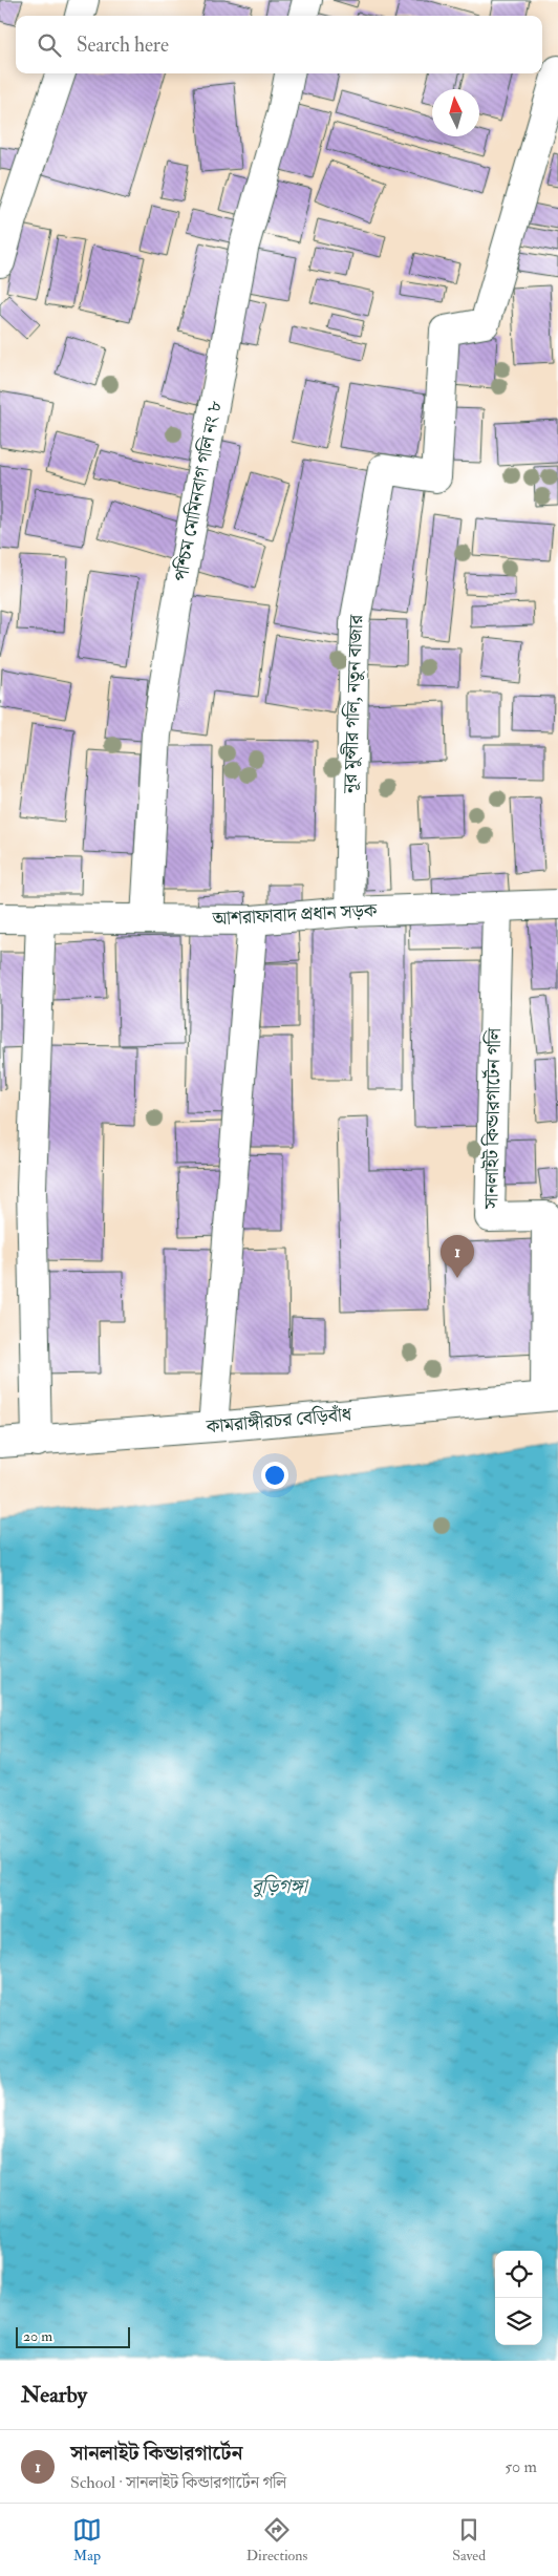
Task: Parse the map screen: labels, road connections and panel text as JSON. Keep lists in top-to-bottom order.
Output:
{
  "streets": {
    "street": [
      "পশ্চিম মোমিনবাগ গলি নং ৮",
      "নূর মুন্সীর গলি, নতুন বাজার",
      "আশরাফাবাদ প্রধান সড়ক",
      "সানলাইট কিন্ডারগার্টেন গলি",
      "কামরাঙ্গীরচর বেড়িবাঁধ"
    ]
  },
  "crossings": [
    ["পশ্চিম মোমিনবাগ গলি নং ৮", "আশরাফাবাদ প্রধান সড়ক"],
    ["নূর মুন্সীর গলি, নতুন বাজার", "আশরাফাবাদ প্রধান সড়ক"],
    ["আশরাফাবাদ প্রধান সড়ক", "সানলাইট কিন্ডারগার্টেন গলি"],
    ["সানলাইট কিন্ডারগার্টেন গলি", "কামরাঙ্গীরচর বেড়িবাঁধ"]
  ],
  "water": ["বুড়িগঙ্গা"],
  "scale_bar": "20 m",
  "north": "top",
  "page": {
    "search": "Search here",
    "pins": "1",
    "scale": "20 m",
    "heading": "Nearby",
    "list": [
      {
        "mark": "1",
        "name": "সানলাইট কিন্ডারগার্টেন",
        "note": "School · সানলাইট কিন্ডারগার্টেন গলি",
        "value": "50 m"
      }
    ],
    "nav": ["Map", "Directions", "Saved"]
  }
}
